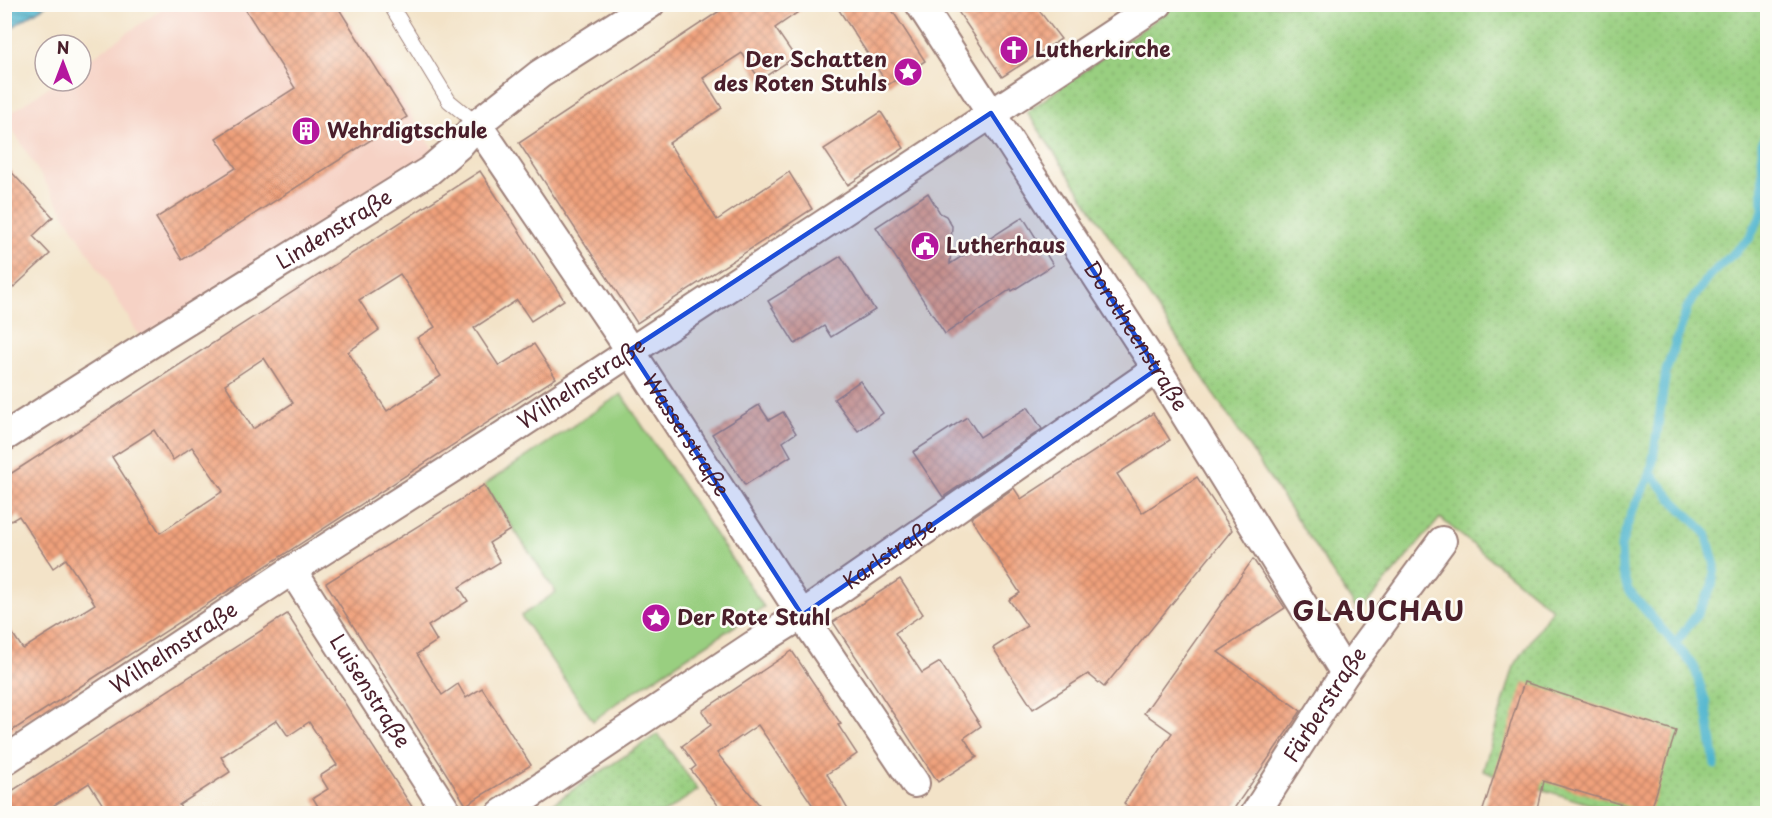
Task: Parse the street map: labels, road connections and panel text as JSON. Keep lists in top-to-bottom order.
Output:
{
  "streets": {
    "street": [
      "Lindenstraße",
      "Dorotheenstraße",
      "Wilhelmstraße",
      "Wasserstraße",
      "Karlstraße",
      "Luisenstraße",
      "Färberstraße"
    ]
  },
  "crossings": [
    ["Lindenstraße", "Wasserstraße"],
    ["Dorotheenstraße", "Wilhelmstraße"],
    ["Dorotheenstraße", "Karlstraße"],
    ["Dorotheenstraße", "Färberstraße"],
    ["Wilhelmstraße", "Wasserstraße"],
    ["Wilhelmstraße", "Luisenstraße"],
    ["Wasserstraße", "Karlstraße"]
  ],
  "districts": ["GLAUCHAU"],
  "places": {
    "church": ["Lutherkirche"],
    "place": ["Der Schatten des Roten Stuhls", "Der Rote Stuhl"],
    "building": ["Wehrdigtschule"],
    "public building": ["Lutherhaus"]
  },
  "north": "top"
}
